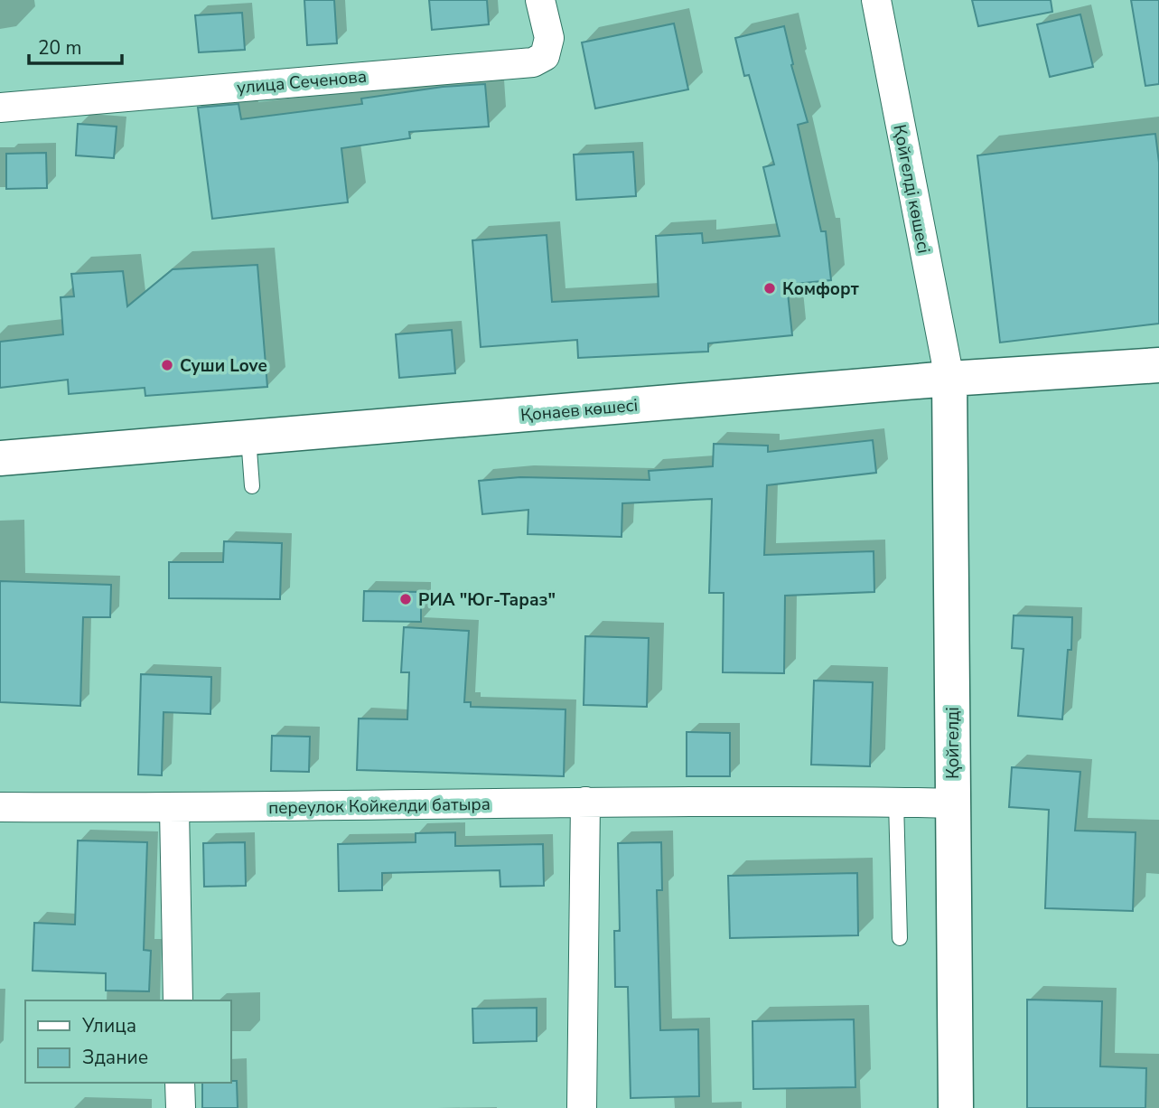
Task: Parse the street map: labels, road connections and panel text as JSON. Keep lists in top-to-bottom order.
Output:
{
  "streets": {
    "main road": ["Қонаев көшесі", "Қойгелді"],
    "street": ["улица Сеченова", "Қойгелді көшесі", "переулок Койкелди батыра"]
  },
  "crossings": [
    ["Қойгелді көшесі", "Қонаев көшесі"],
    ["Қойгелді көшесі", "Қойгелді"],
    ["Қонаев көшесі", "Қойгелді"],
    ["Қойгелді", "переулок Койкелди батыра"]
  ],
  "places": ["Комфорт", "Суши Love", "РИА \"Юг-Тараз\""],
  "legend": ["Улица", "Здание"],
  "scale_bar": "20 m"
}
